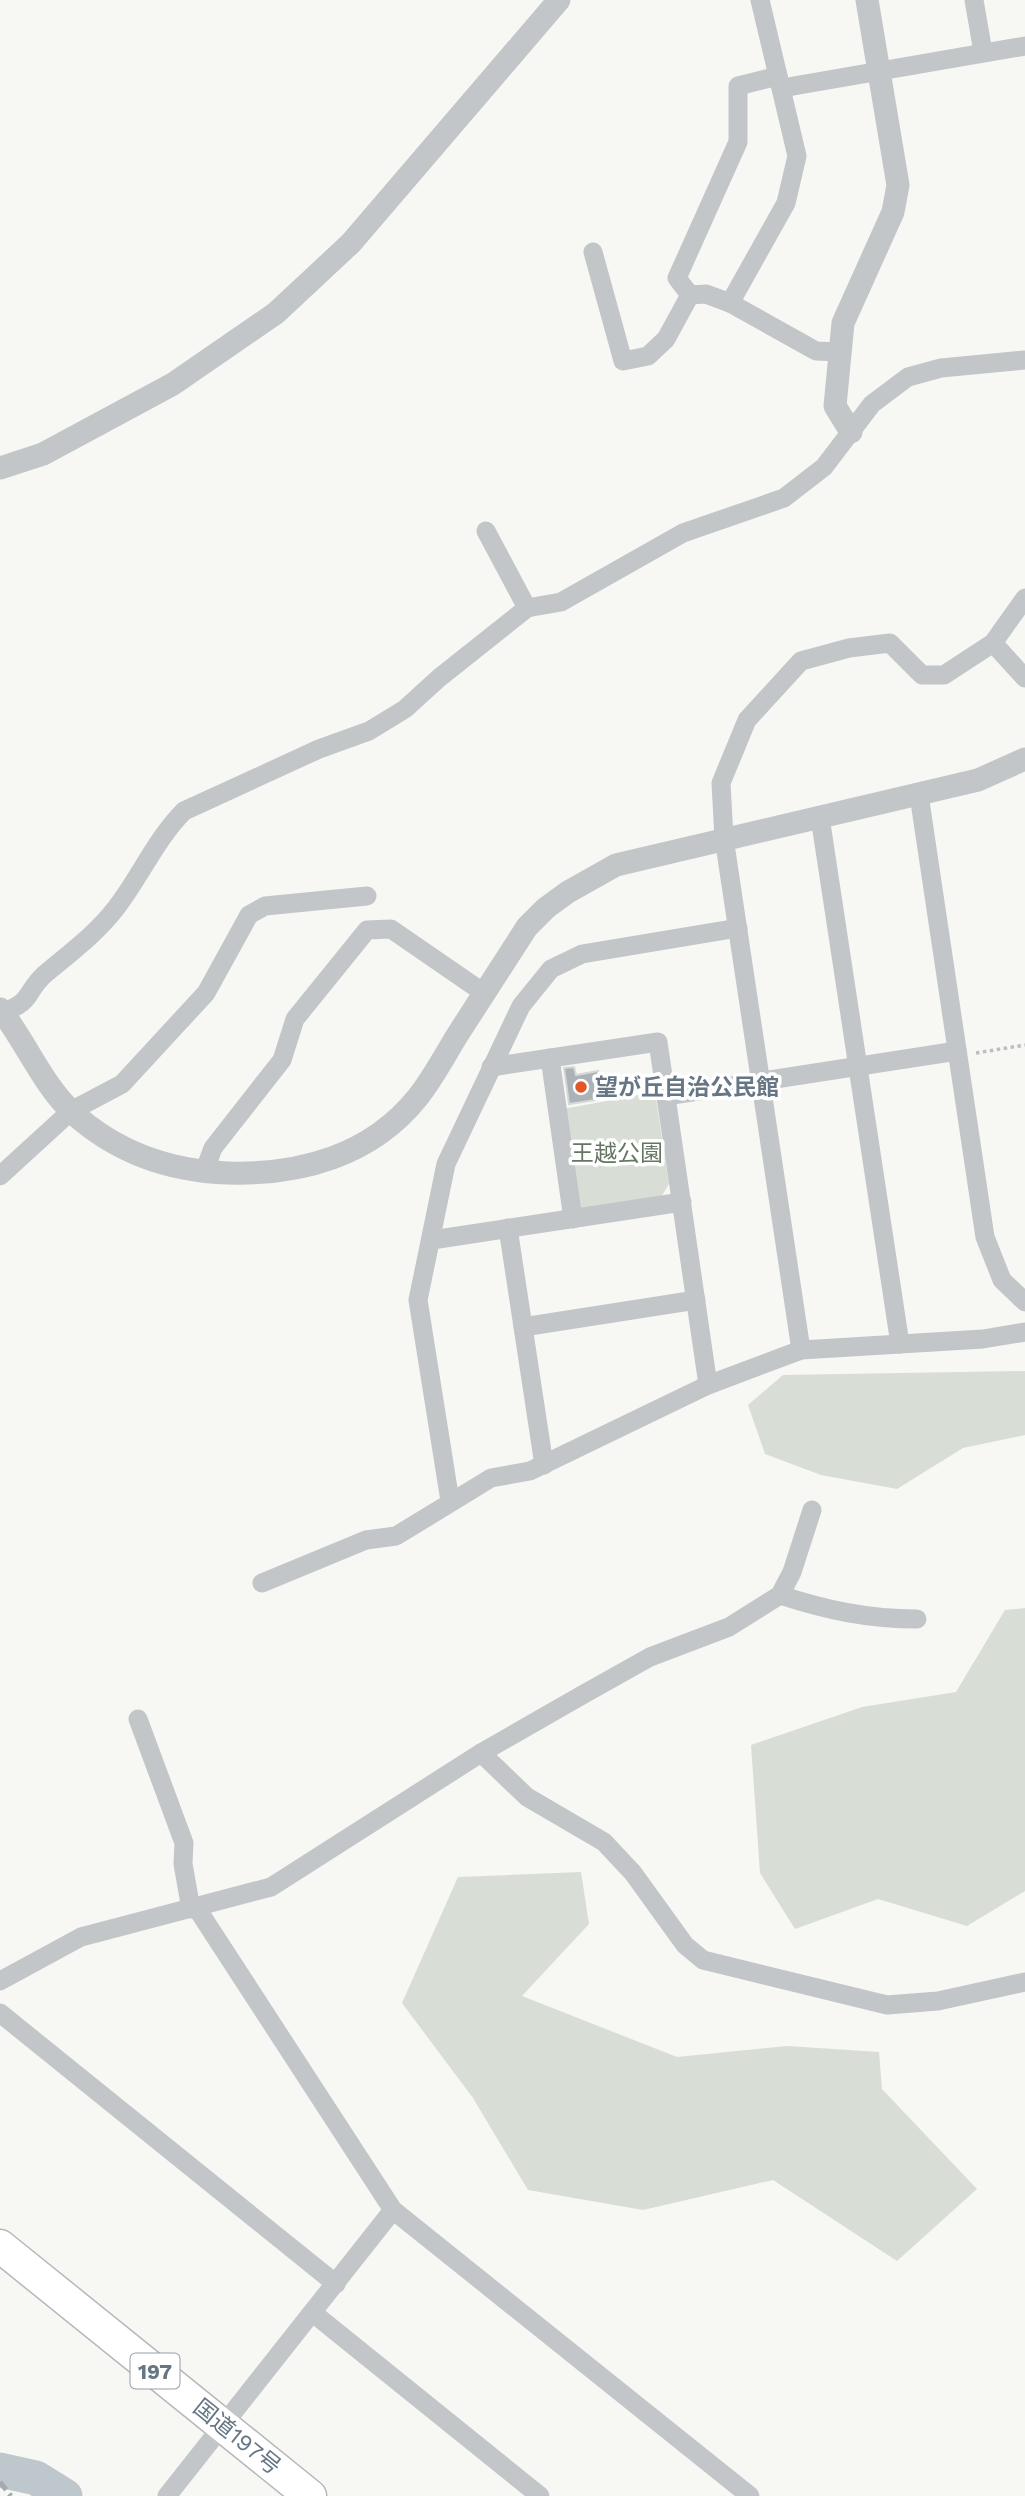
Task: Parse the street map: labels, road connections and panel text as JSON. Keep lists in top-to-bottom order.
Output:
{
  "streets": {
    "highway": ["197", "国道197号"]
  },
  "parks": ["王越公園"],
  "places": ["望が丘自治公民館"]
}
